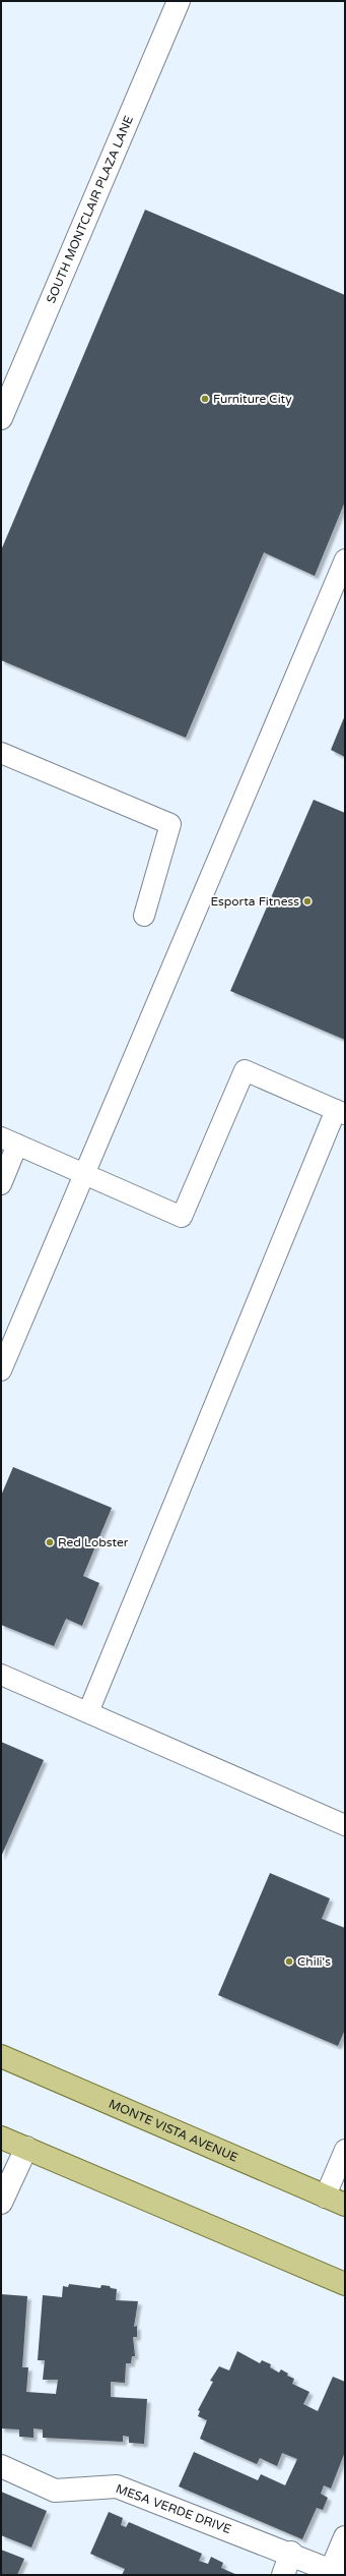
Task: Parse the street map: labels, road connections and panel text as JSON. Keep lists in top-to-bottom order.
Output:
{
  "streets": {
    "main road": ["MONTE VISTA AVENUE"],
    "street": ["SOUTH MONTCLAIR PLAZA LANE", "MESA VERDE DRIVE"]
  },
  "places": [
    "Furniture City",
    "Esporta Fitness",
    "Red Lobster",
    "Chili's"
  ]
}
